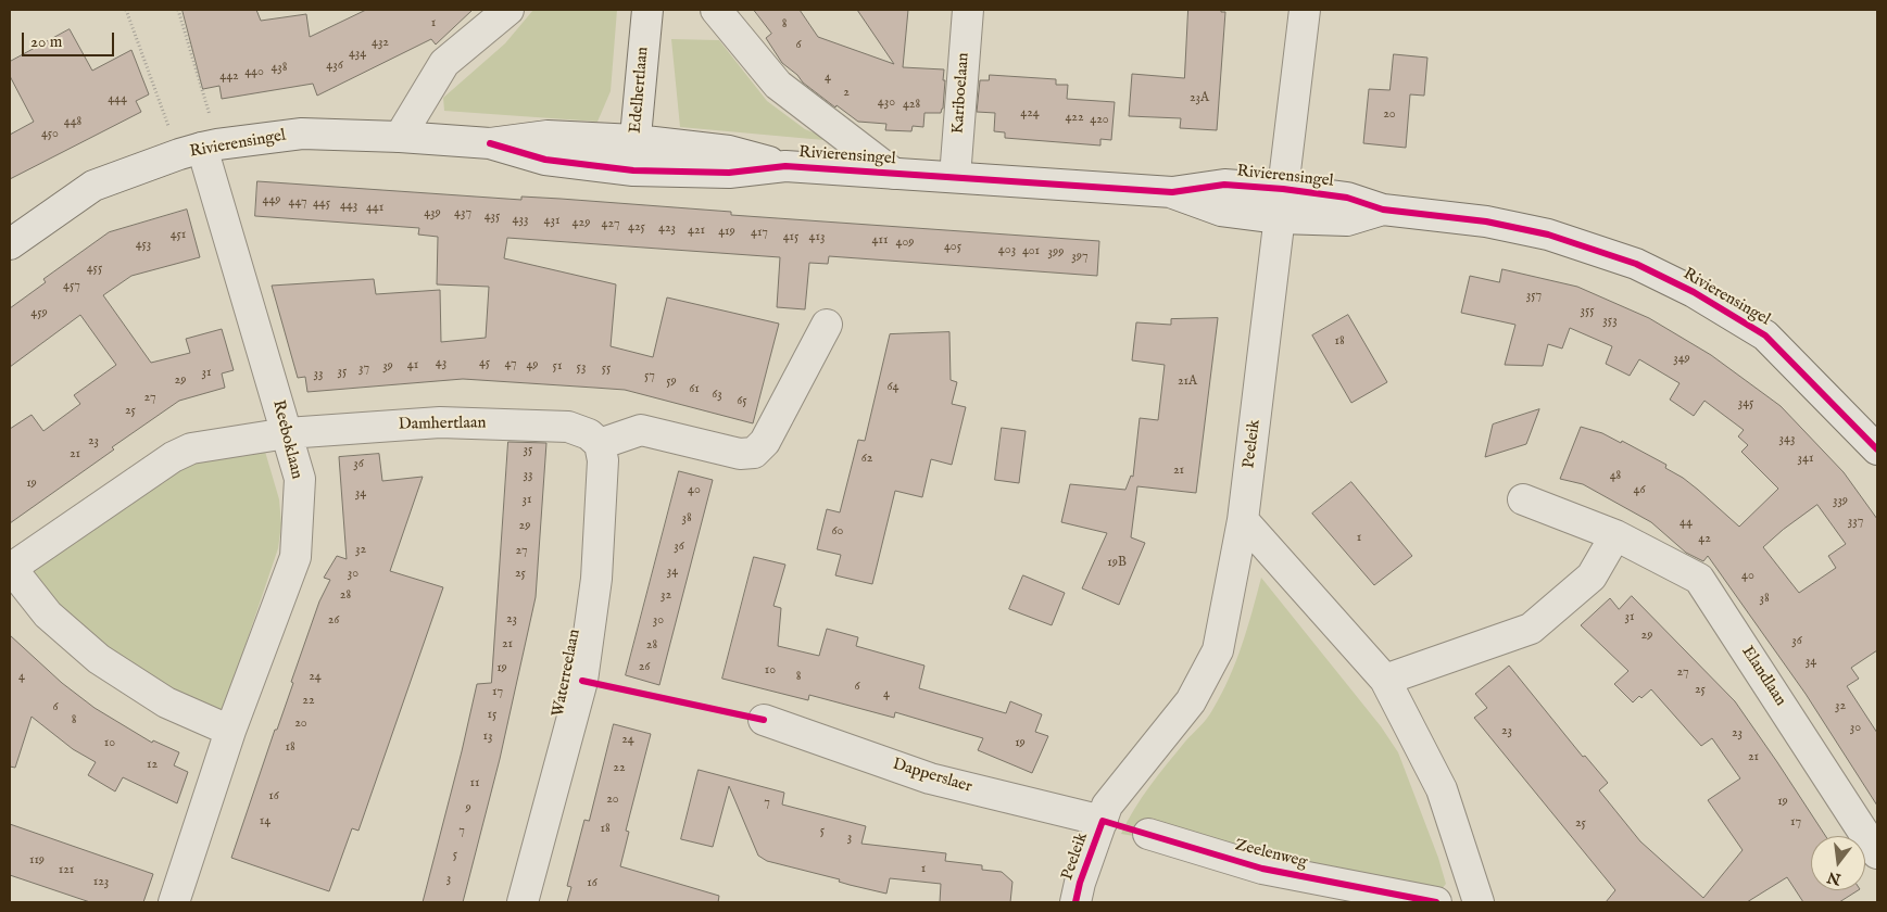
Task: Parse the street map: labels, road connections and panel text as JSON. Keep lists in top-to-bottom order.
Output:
{
  "streets": {
    "street": [
      "Edelhertlaan",
      "Kariboelaan",
      "Rivierensingel",
      "Damhertlaan",
      "Reeboklaan",
      "Peeleik",
      "Waterreelaan",
      "Elandlaan",
      "Dapperslaer",
      "Zeelenweg"
    ]
  },
  "crossings": [
    ["Edelhertlaan", "Rivierensingel"],
    ["Kariboelaan", "Rivierensingel"],
    ["Rivierensingel", "Reeboklaan"],
    ["Rivierensingel", "Peeleik"],
    ["Damhertlaan", "Reeboklaan"],
    ["Damhertlaan", "Waterreelaan"],
    ["Peeleik", "Dapperslaer"]
  ],
  "house_numbers": [
    "1",
    "8",
    "432",
    "6",
    "434",
    "436",
    "438",
    "440",
    "442",
    "4",
    "2",
    "23A",
    "444",
    "430",
    "428",
    "424",
    "20",
    "422",
    "420",
    "448",
    "450",
    "449",
    "447",
    "445",
    "443",
    "441",
    "439",
    "437",
    "435",
    "433",
    "431",
    "429",
    "427",
    "425",
    "423",
    "421",
    "419",
    "417",
    "451",
    "415",
    "413",
    "411",
    "409",
    "453",
    "405",
    "403",
    "401",
    "399",
    "397",
    "455",
    "457",
    "357",
    "355",
    "459",
    "353",
    "18",
    "349",
    "43",
    "45",
    "47",
    "41",
    "49",
    "39",
    "51",
    "53",
    "37",
    "55",
    "35",
    "31",
    "33",
    "57",
    "29",
    "59",
    "21A",
    "64",
    "61",
    "63",
    "27",
    "65",
    "345",
    "25",
    "343",
    "23",
    "35",
    "21",
    "62",
    "341",
    "36",
    "21",
    "33",
    "48",
    "19",
    "40",
    "46",
    "34",
    "31",
    "339",
    "38",
    "337",
    "44",
    "29",
    "60",
    "1",
    "42",
    "36",
    "32",
    "27",
    "19B",
    "34",
    "30",
    "25",
    "40",
    "28",
    "32",
    "38",
    "31",
    "23",
    "26",
    "30",
    "29",
    "36",
    "21",
    "28",
    "34",
    "26",
    "19",
    "10",
    "27",
    "4",
    "24",
    "8",
    "6",
    "25",
    "17",
    "4",
    "22",
    "32",
    "6",
    "15",
    "8",
    "20",
    "30",
    "23",
    "23",
    "13",
    "24",
    "10",
    "19",
    "18",
    "21",
    "12",
    "22",
    "11",
    "16",
    "20",
    "19",
    "7",
    "9",
    "14",
    "17",
    "25",
    "18",
    "7",
    "5",
    "3",
    "5",
    "119",
    "1",
    "121",
    "3",
    "123",
    "16"
  ],
  "scale_bar": "20 m",
  "north": "bottom"
}
